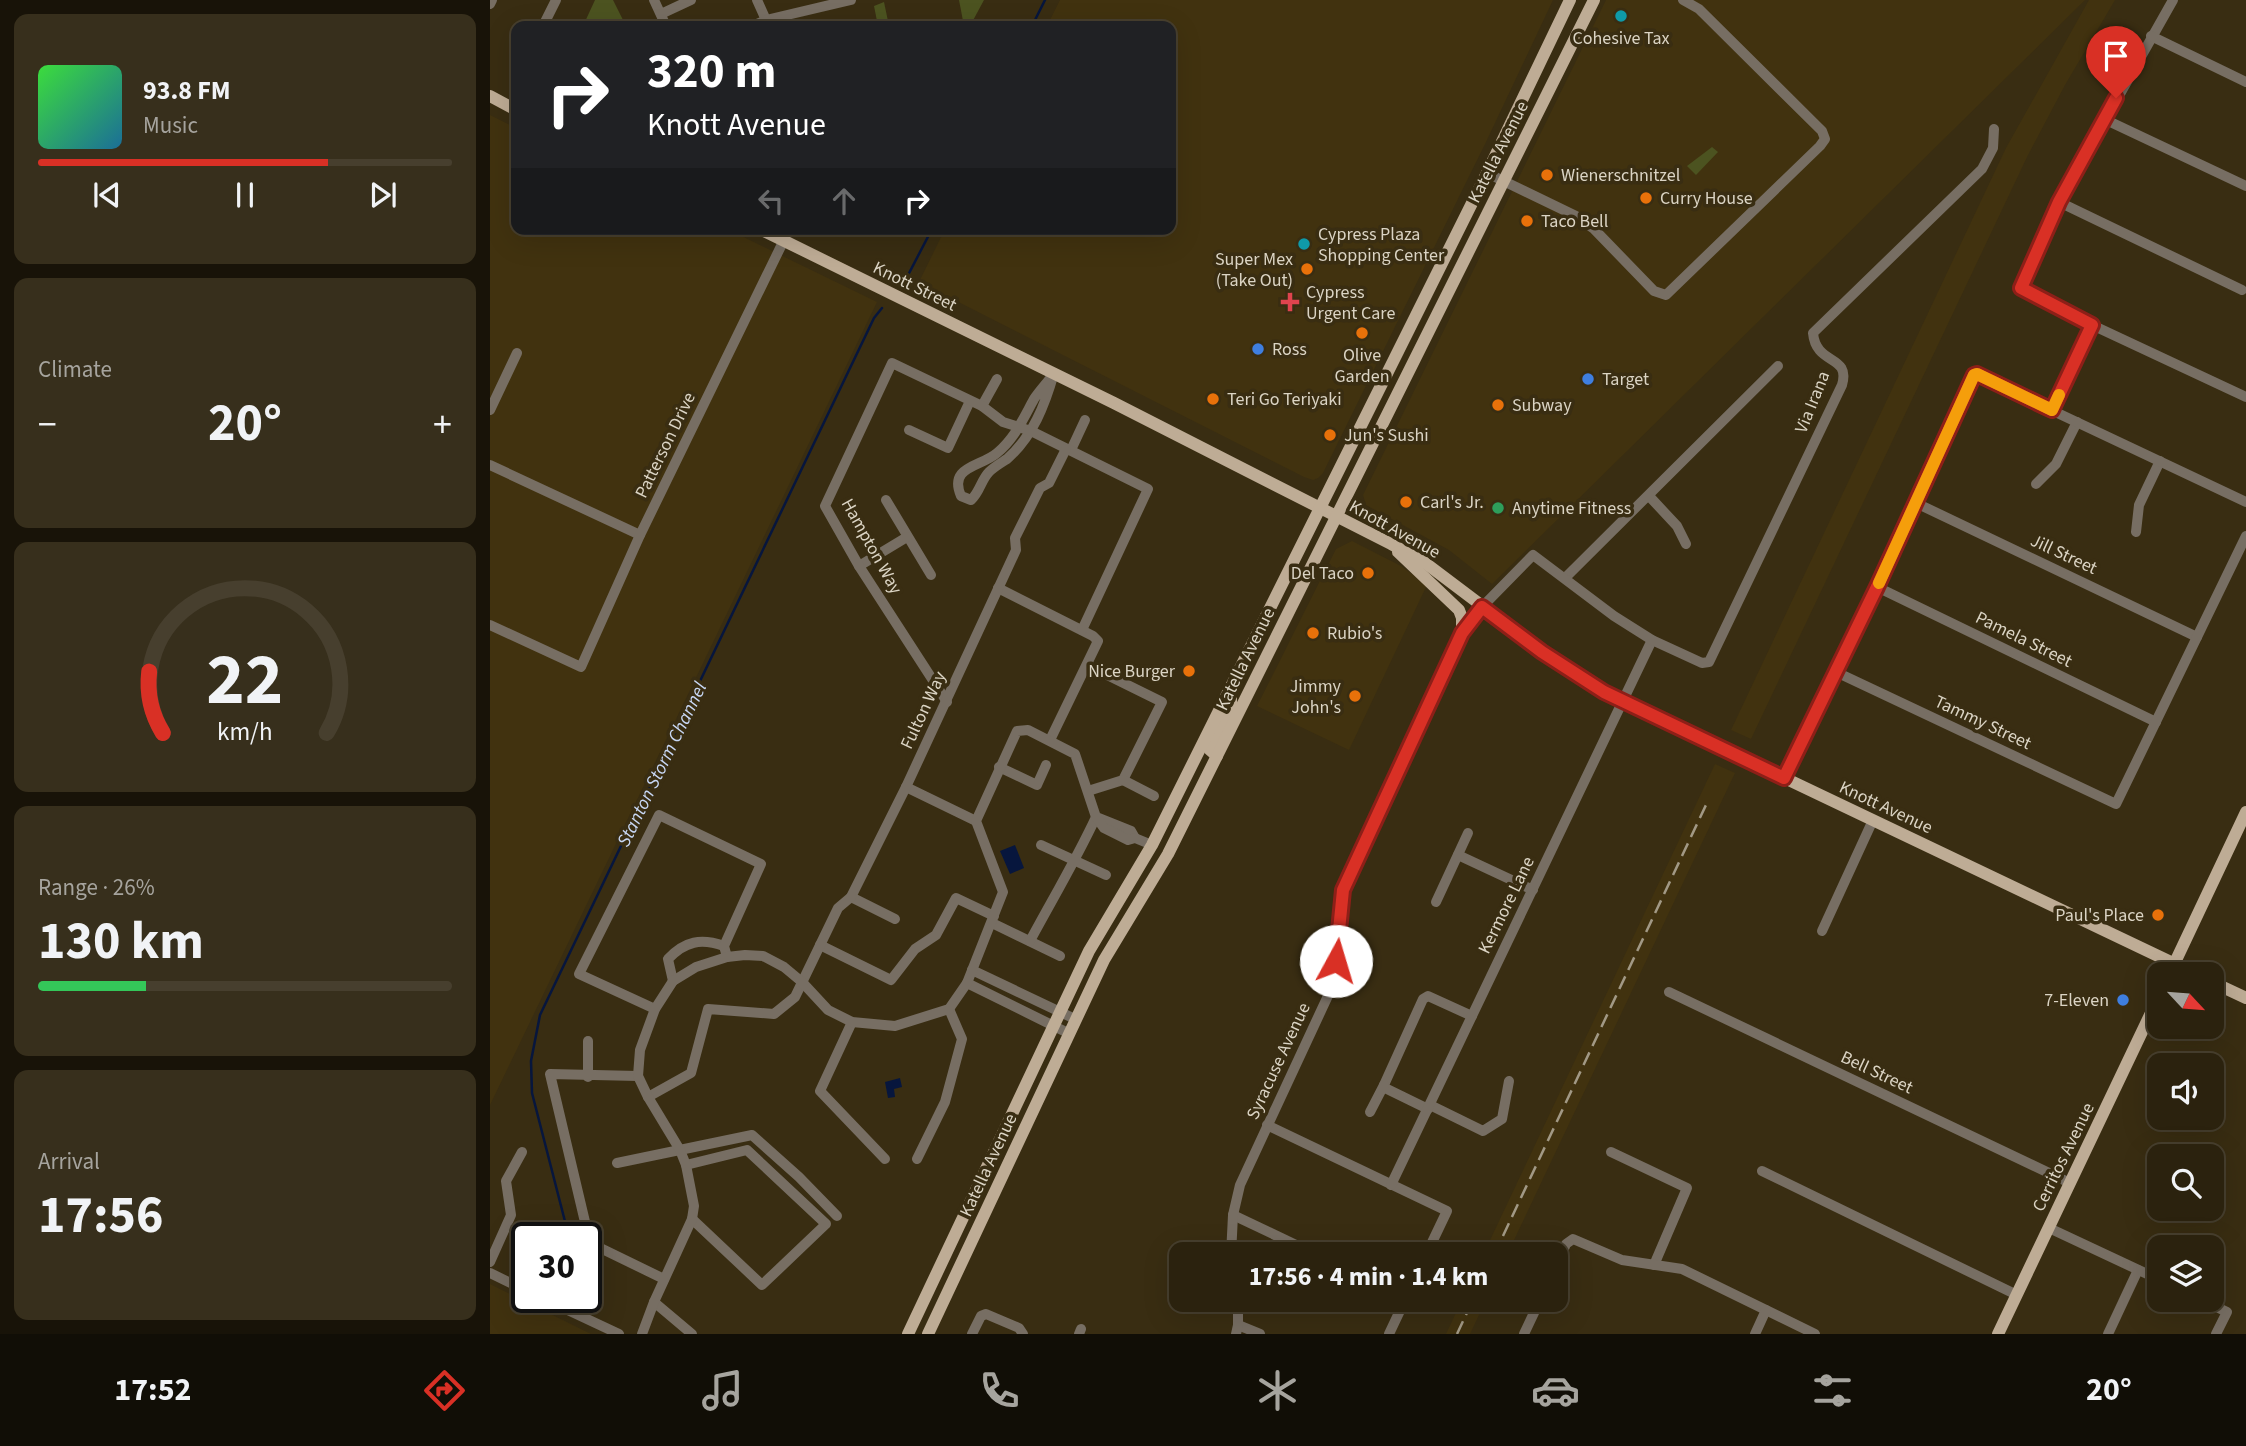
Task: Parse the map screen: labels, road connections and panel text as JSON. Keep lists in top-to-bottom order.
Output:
{
  "streets": {
    "main road": [
      "Katella Avenue",
      "Knott Street",
      "Knott Avenue",
      "Cerritos Avenue"
    ],
    "street": [
      "Via Irana",
      "Patterson Drive",
      "Hampton Way",
      "Jill Street",
      "Pamela Street",
      "Fulton Way",
      "Tammy Street",
      "Kermore Lane",
      "Syracuse Avenue",
      "Bell Street"
    ]
  },
  "crossings": [
    ["Katella Avenue", "Knott Avenue"],
    ["Knott Street", "Patterson Drive"],
    ["Knott Street", "Knott Avenue"],
    ["Via Irana", "Kermore Lane"],
    ["Knott Avenue", "Kermore Lane"],
    ["Knott Avenue", "Syracuse Avenue"],
    ["Hampton Way", "Fulton Way"],
    ["Pamela Street", "Tammy Street"],
    ["Bell Street", "Cerritos Avenue"]
  ],
  "water": ["Stanton Storm Channel"],
  "places": {
    "other": [
      "Cohesive Tax",
      "Wienerschnitzel",
      "Curry House",
      "Taco Bell",
      "Cypress Plaza Shopping Center",
      "Super Mex (Take Out)",
      "Olive Garden",
      "Ross",
      "Target",
      "Teri Go Teriyaki",
      "Subway",
      "Jun's Sushi",
      "Carl's Jr.",
      "Anytime Fitness",
      "Del Taco",
      "Rubio's",
      "Nice Burger",
      "Jimmy John's",
      "Paul's Place",
      "7-Eleven"
    ],
    "health": ["Cypress Urgent Care"]
  },
  "north": "bottom right",
  "page": {
    "turn": ["320 m", "Knott Avenue"],
    "song": ["93.8 FM", "Music"],
    "tile": [
      "Climate",
      ["Range · 26%", "130 km"],
      ["Arrival", "17:56"]
    ],
    "heat": ["−", "20°", "+"],
    "limit": "30",
    "trip": "17:56 · 4 min · 1.4 km",
    "tabs": ["17:52", "20°"],
    "gauge": ["22", "km/h"]
  }
}
